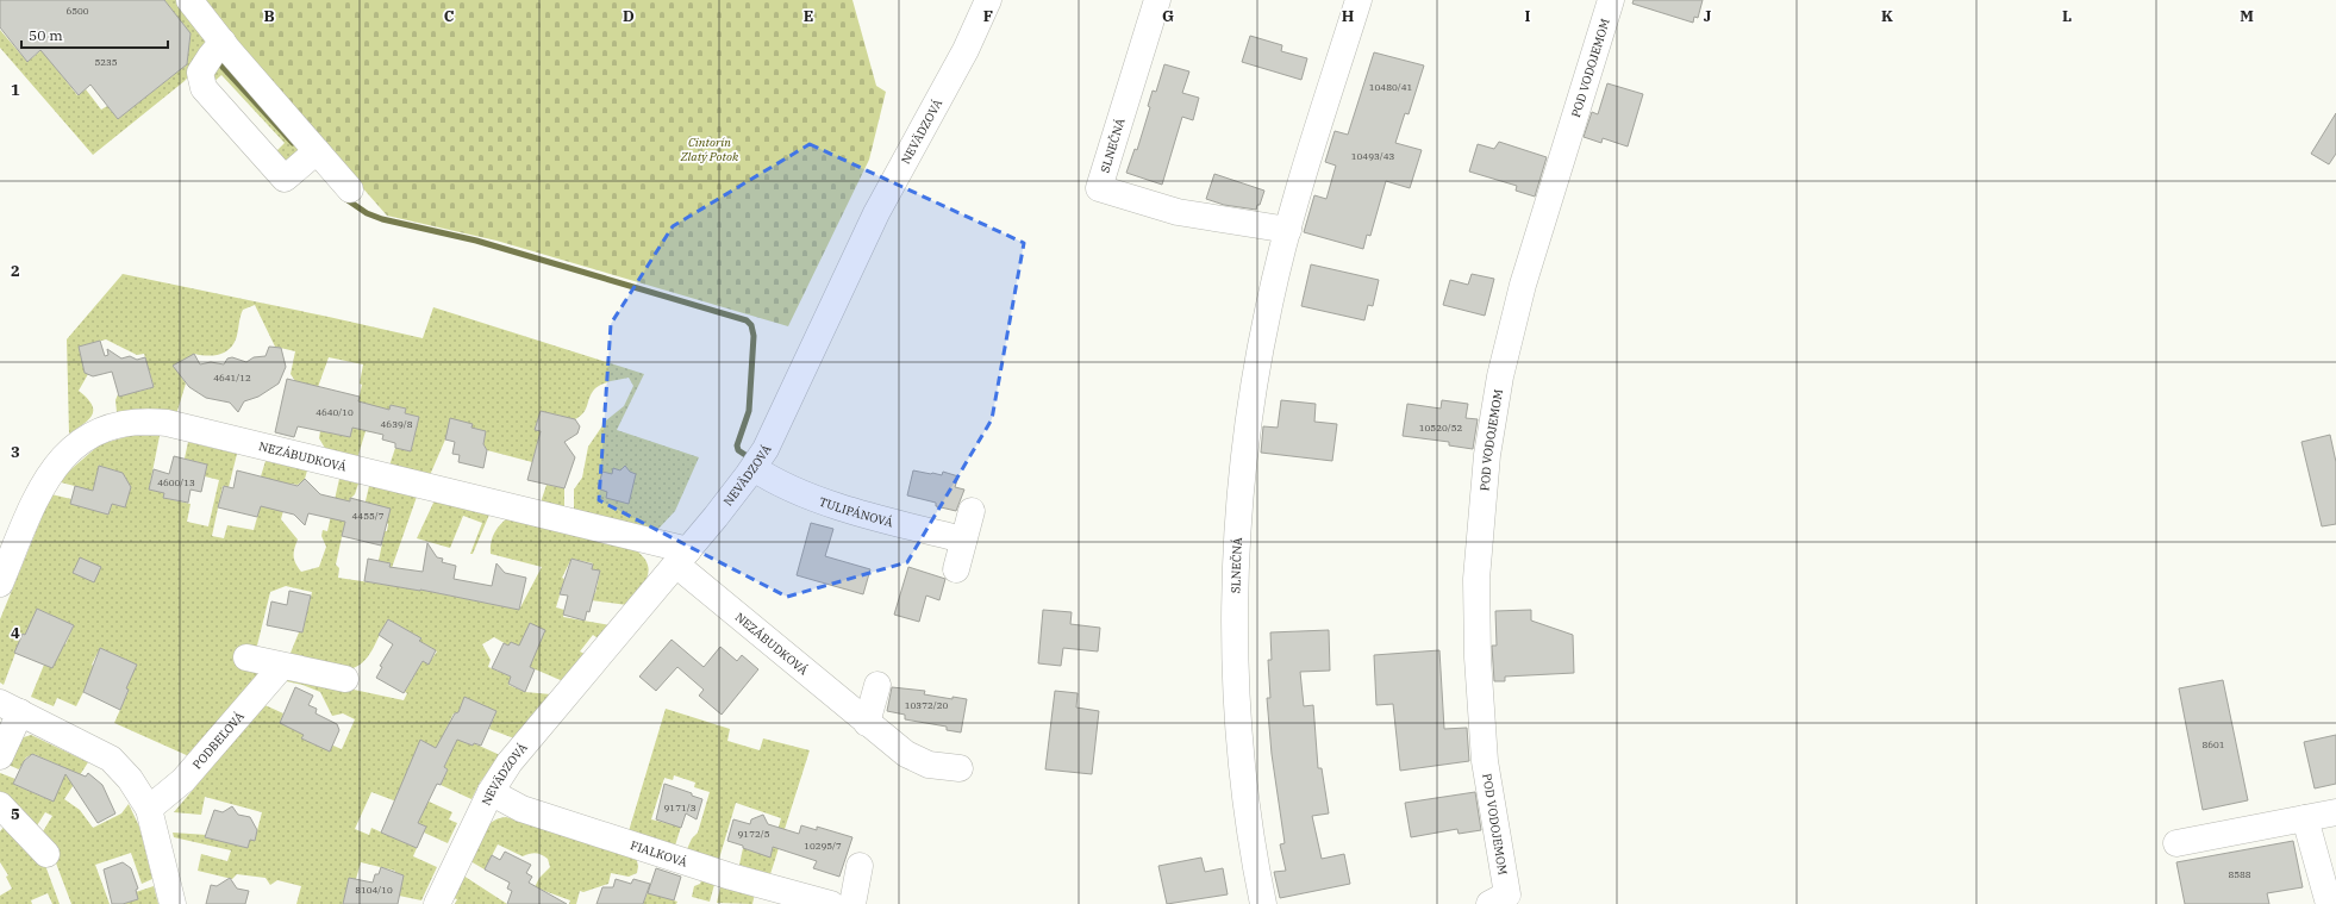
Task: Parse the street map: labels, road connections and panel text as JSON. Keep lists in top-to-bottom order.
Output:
{
  "streets": {
    "street": [
      "POD VODOJEMOM",
      "NEVÄDZOVÁ",
      "SLNEČNÁ",
      "NEZÁBUDKOVÁ",
      "TULIPÁNOVÁ",
      "PODBEĽOVÁ",
      "FIALKOVÁ"
    ]
  },
  "crossings": [
    ["NEVÄDZOVÁ", "NEZÁBUDKOVÁ"],
    ["NEVÄDZOVÁ", "TULIPÁNOVÁ"],
    ["NEVÄDZOVÁ", "FIALKOVÁ"]
  ],
  "parks": ["Cintorín Zlatý Potok"],
  "house_numbers": [
    "6500",
    "5235",
    "10480/41",
    "10493/43",
    "4641/12",
    "4640/10",
    "4639/8",
    "10520/52",
    "4600/13",
    "4455/7",
    "10372/20",
    "8601",
    "9171/3",
    "9172/5",
    "10295/7",
    "8588",
    "8104/10"
  ],
  "scale_bar": "50 m",
  "grid": {
    "columns": [
      "B",
      "C",
      "D",
      "E",
      "F",
      "G",
      "H",
      "I",
      "J",
      "K",
      "L",
      "M"
    ],
    "rows": [
      "1",
      "2",
      "3",
      "4",
      "5"
    ]
  }
}
